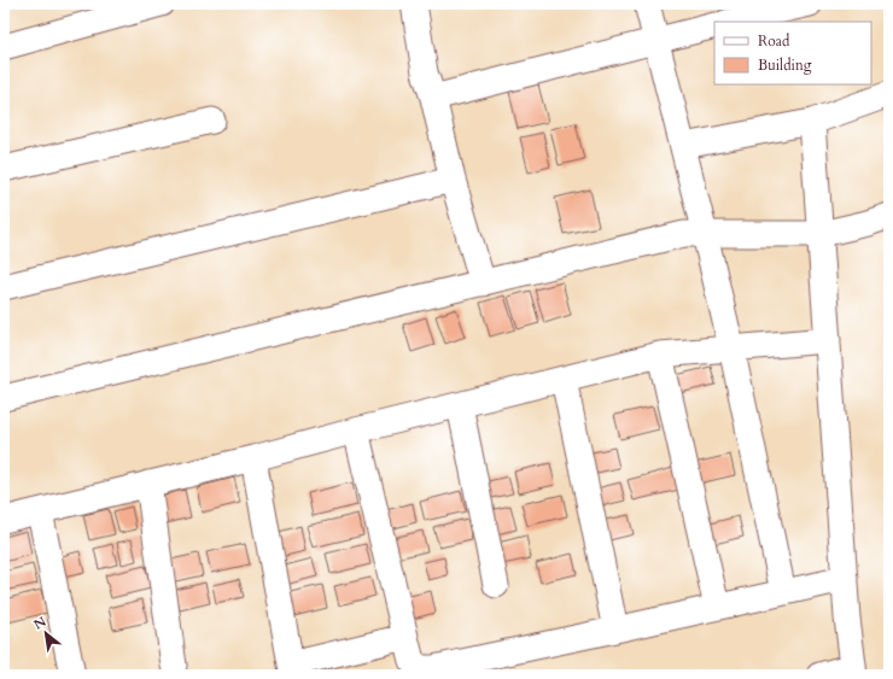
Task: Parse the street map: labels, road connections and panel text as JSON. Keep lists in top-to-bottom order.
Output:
{
  "legend": ["Road", "Building"],
  "north": "top left"
}
